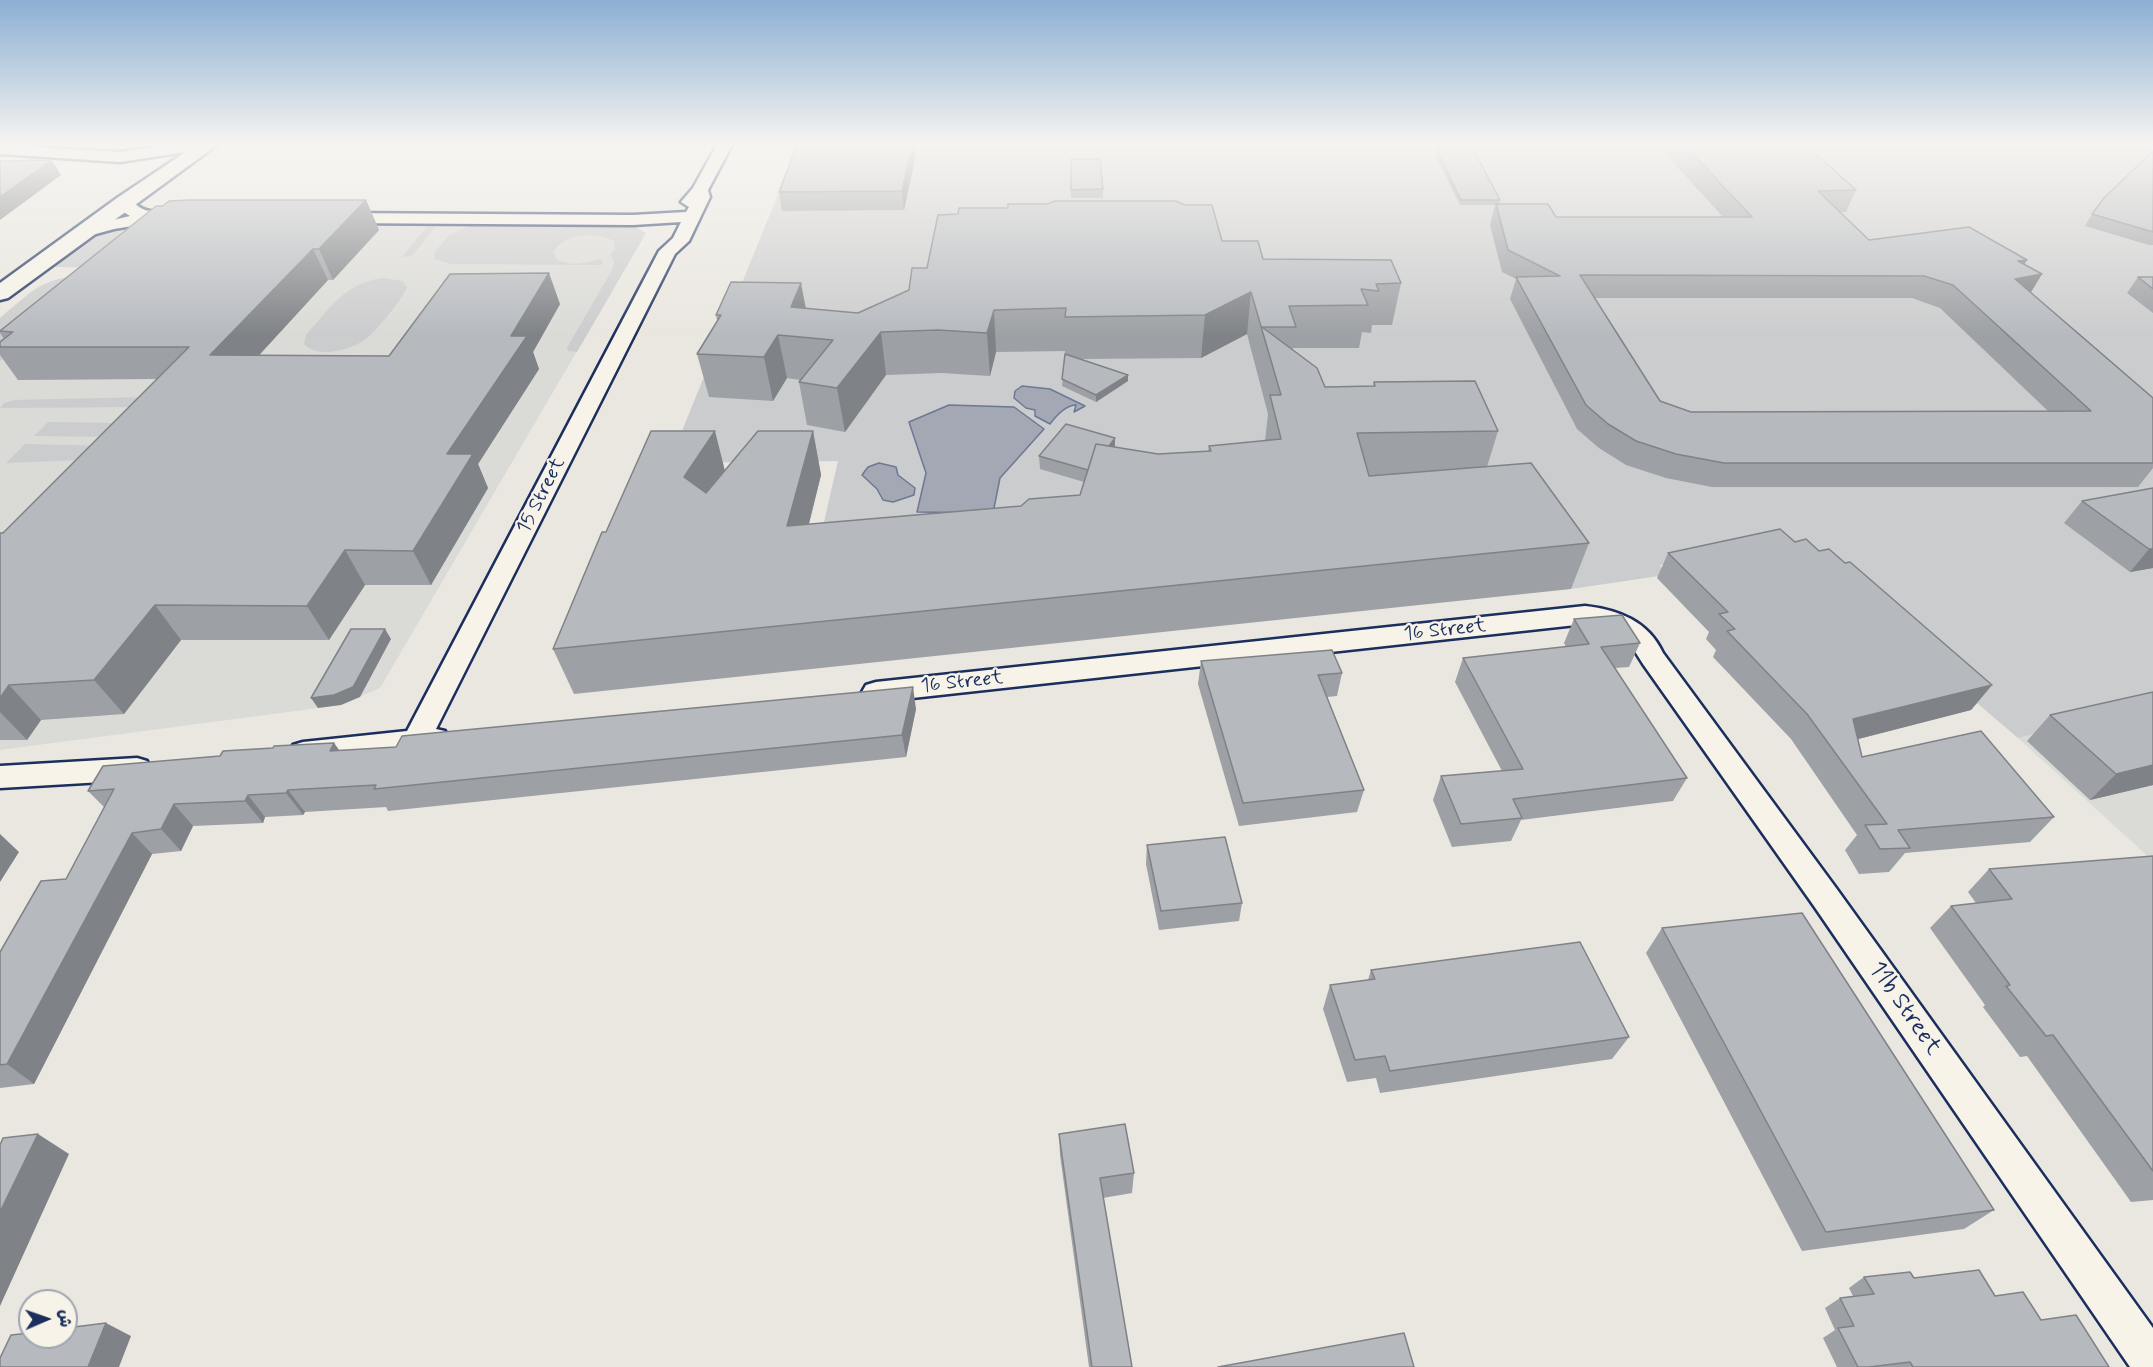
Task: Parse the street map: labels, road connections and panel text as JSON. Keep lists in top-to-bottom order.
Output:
{
  "streets": {
    "street": ["15 Street", "16 Street", "11b Street"]
  },
  "crossings": [
    ["16 Street", "11b Street"]
  ],
  "north": "right"
}
